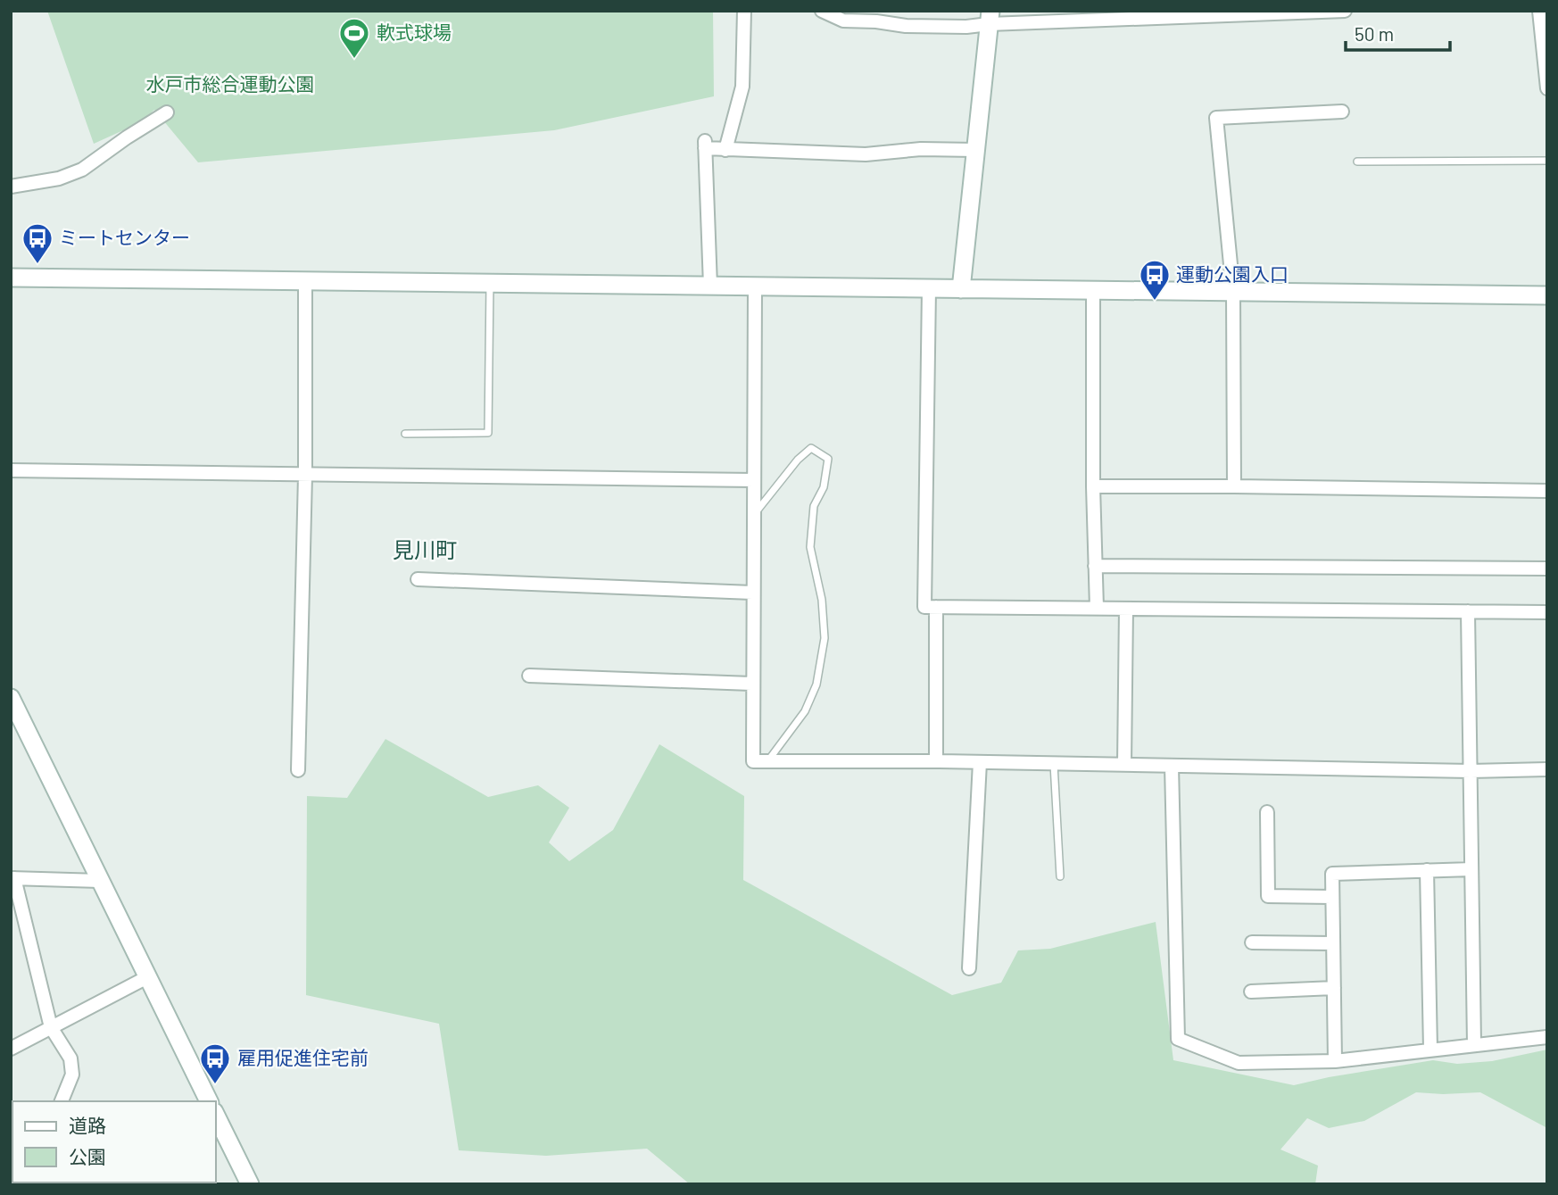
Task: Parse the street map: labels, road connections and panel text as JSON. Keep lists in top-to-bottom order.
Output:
{
  "districts": ["見川町"],
  "parks": ["水戸市総合運動公園"],
  "places": {
    "sports": ["軟式球場"],
    "bus stop": ["ミートセンター", "運動公園入口", "雇用促進住宅前"]
  },
  "legend": ["道路", "公園"],
  "scale_bar": "50 m"
}
